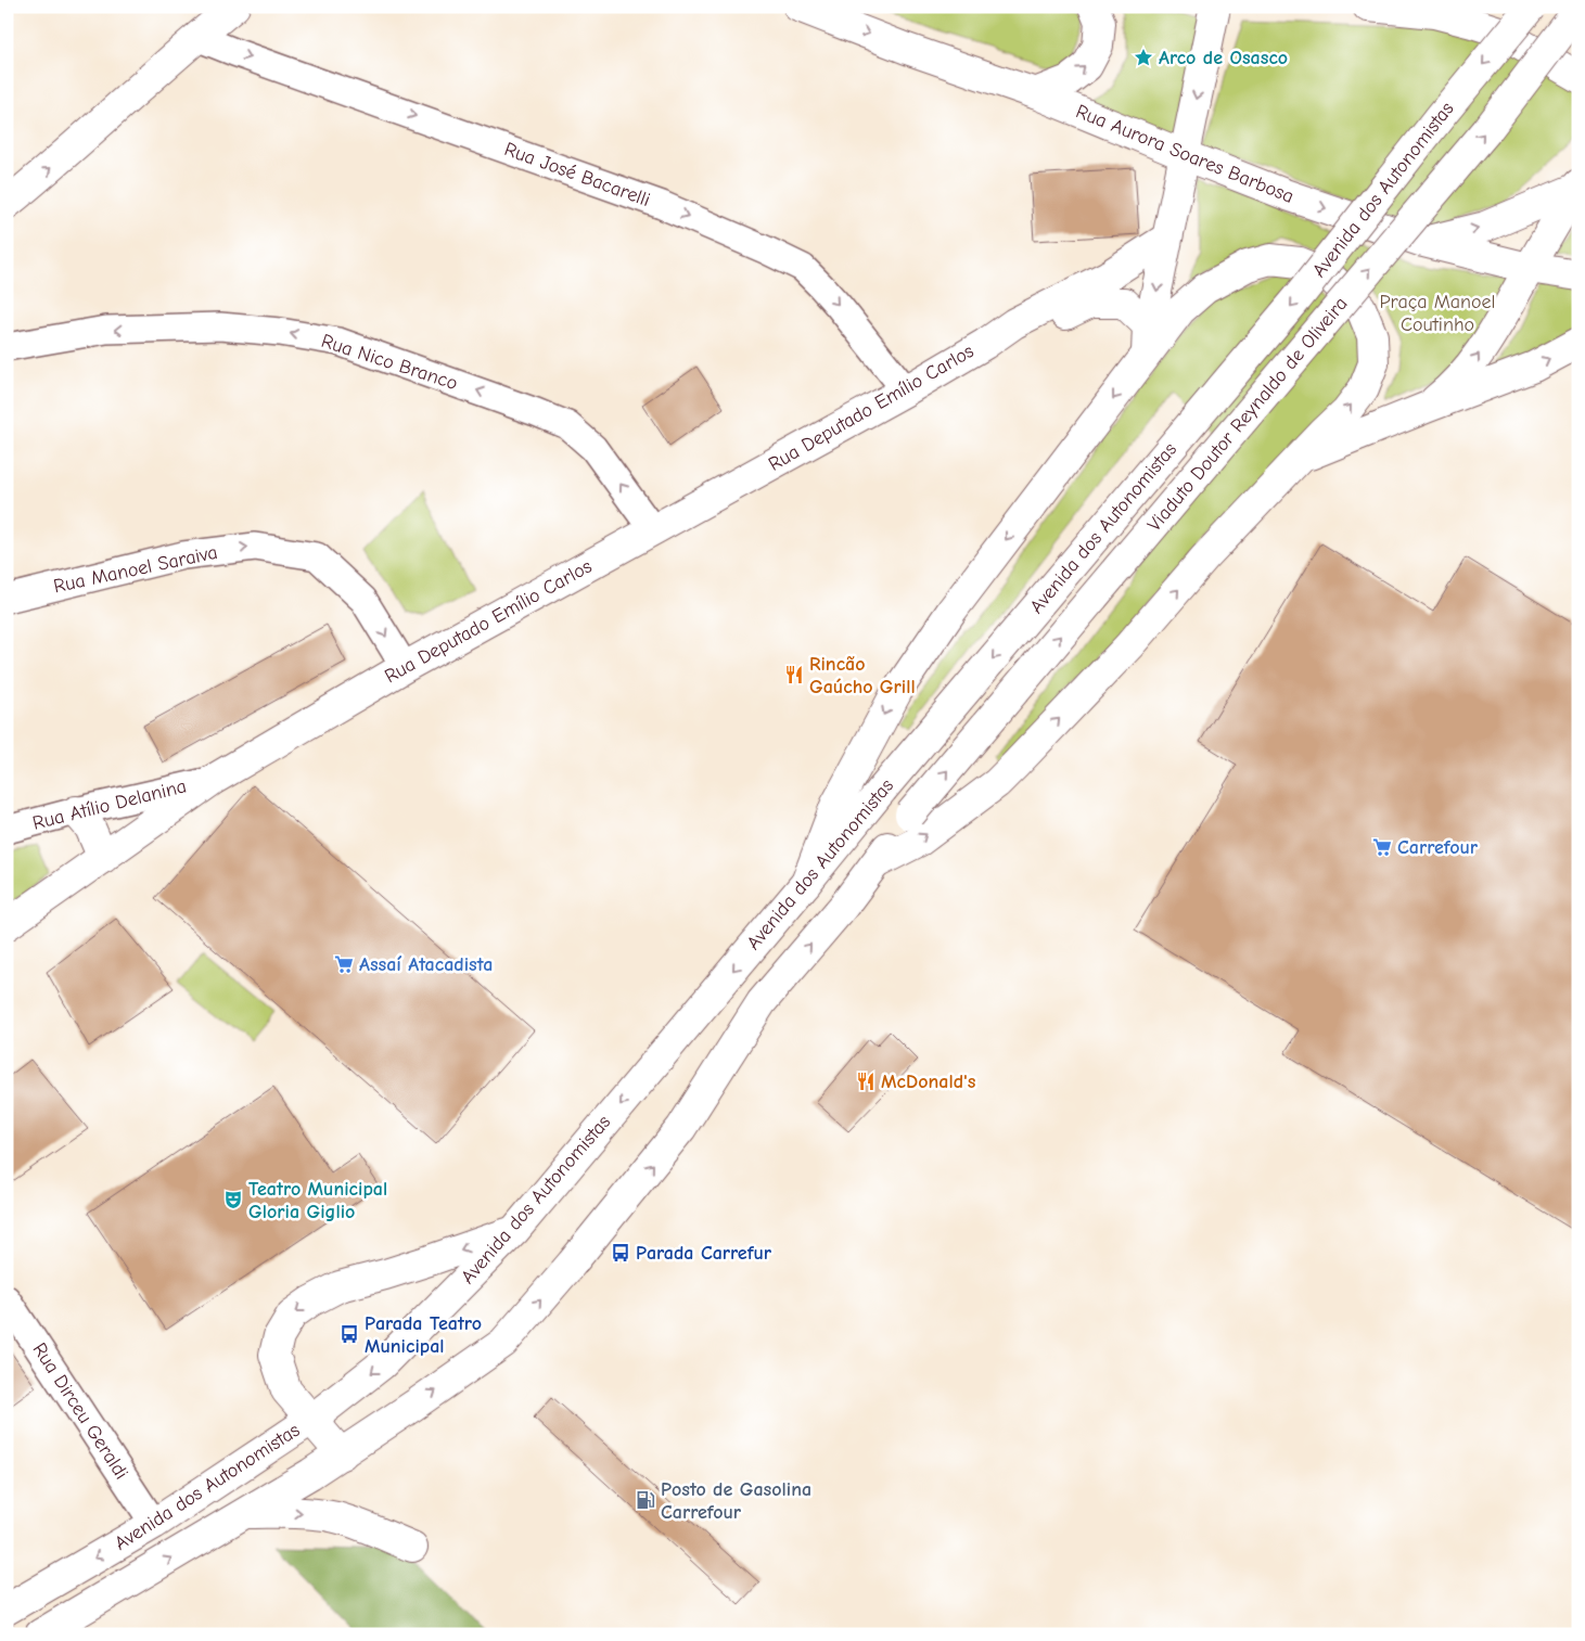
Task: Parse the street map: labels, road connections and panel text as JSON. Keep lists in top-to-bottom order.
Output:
{
  "streets": {
    "main road": [
      "Rua Aurora Soares Barbosa",
      "Avenida dos Autonomistas",
      "Rua Deputado Emílio Carlos",
      "Viaduto Doutor Reynaldo de Oliveira"
    ],
    "street": [
      "Rua José Bacarelli",
      "Rua Nico Branco",
      "Rua Manoel Saraiva",
      "Rua Atílio Delanina",
      "Rua Dirceu Geraldi"
    ]
  },
  "crossings": [
    ["Rua José Bacarelli", "Rua Deputado Emílio Carlos"],
    ["Avenida dos Autonomistas", "Viaduto Doutor Reynaldo de Oliveira"],
    ["Avenida dos Autonomistas", "Rua Dirceu Geraldi"],
    ["Rua Nico Branco", "Rua Deputado Emílio Carlos"],
    ["Rua Deputado Emílio Carlos", "Rua Manoel Saraiva"],
    ["Rua Deputado Emílio Carlos", "Rua Atílio Delanina"]
  ],
  "one_way": [
    "Rua Aurora Soares Barbosa",
    "Rua José Bacarelli",
    "Rua Nico Branco",
    "Rua Manoel Saraiva"
  ],
  "parks": ["Praça Manoel Coutinho"],
  "places": {
    "place": ["Arco de Osasco"],
    "restaurant": ["Rincão Gaúcho Grill", "McDonald's"],
    "supermarket": ["Carrefour", "Assaí Atacadista"],
    "theatre": ["Teatro Municipal Gloria Giglio"],
    "bus stop": ["Parada Carrefur", "Parada Teatro Municipal"],
    "fuel station": ["Posto de Gasolina Carrefour"]
  }
}
